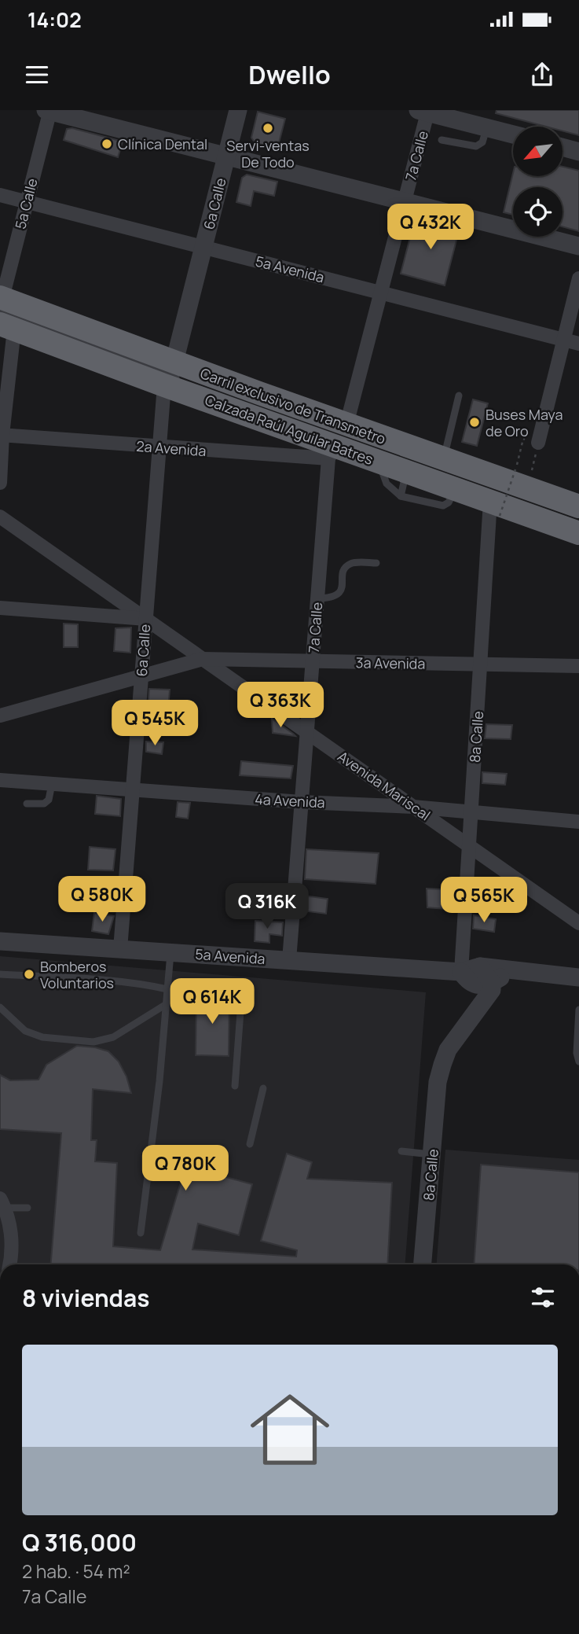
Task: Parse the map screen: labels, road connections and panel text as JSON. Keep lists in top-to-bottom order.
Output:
{
  "streets": {
    "highway": ["Calzada Raúl Aguilar Batres"],
    "street": [
      "7a Calle",
      "5a Calle",
      "6a Calle",
      "5a Avenida",
      "2a Avenida",
      "3a Avenida",
      "8a Calle",
      "Avenida Mariscal",
      "4a Avenida"
    ]
  },
  "crossings": [
    ["7a Calle", "5a Avenida"],
    ["7a Calle", "Calzada Raúl Aguilar Batres"],
    ["7a Calle", "2a Avenida"],
    ["7a Calle", "3a Avenida"],
    ["7a Calle", "Avenida Mariscal"],
    ["7a Calle", "4a Avenida"],
    ["5a Calle", "5a Avenida"],
    ["5a Calle", "Calzada Raúl Aguilar Batres"],
    ["6a Calle", "5a Avenida"],
    ["6a Calle", "Calzada Raúl Aguilar Batres"],
    ["6a Calle", "2a Avenida"],
    ["6a Calle", "3a Avenida"],
    ["6a Calle", "Avenida Mariscal"],
    ["6a Calle", "4a Avenida"],
    ["5a Avenida", "8a Calle"],
    ["Calzada Raúl Aguilar Batres", "2a Avenida"],
    ["Calzada Raúl Aguilar Batres", "8a Calle"],
    ["3a Avenida", "8a Calle"],
    ["3a Avenida", "Avenida Mariscal"],
    ["8a Calle", "Avenida Mariscal"],
    ["8a Calle", "4a Avenida"],
    ["Avenida Mariscal", "4a Avenida"]
  ],
  "places": [
    "Servi-ventas De Todo",
    "Clínica Dental",
    "Buses Maya de Oro",
    "Bomberos Voluntarios"
  ],
  "north": "bottom left",
  "page": {
    "status": "14:02",
    "header": "Dwello",
    "price": [
      "Q 432K",
      "Q 363K",
      "Q 545K",
      "Q 580K",
      "Q 565K",
      "Q 316K",
      "Q 614K",
      "Q 780K"
    ],
    "heading": "8 viviendas",
    "list": [
      {
        "name": "Q 316,000",
        "note": "2 hab. · 54 m² · 7a Calle"
      }
    ]
  }
}
